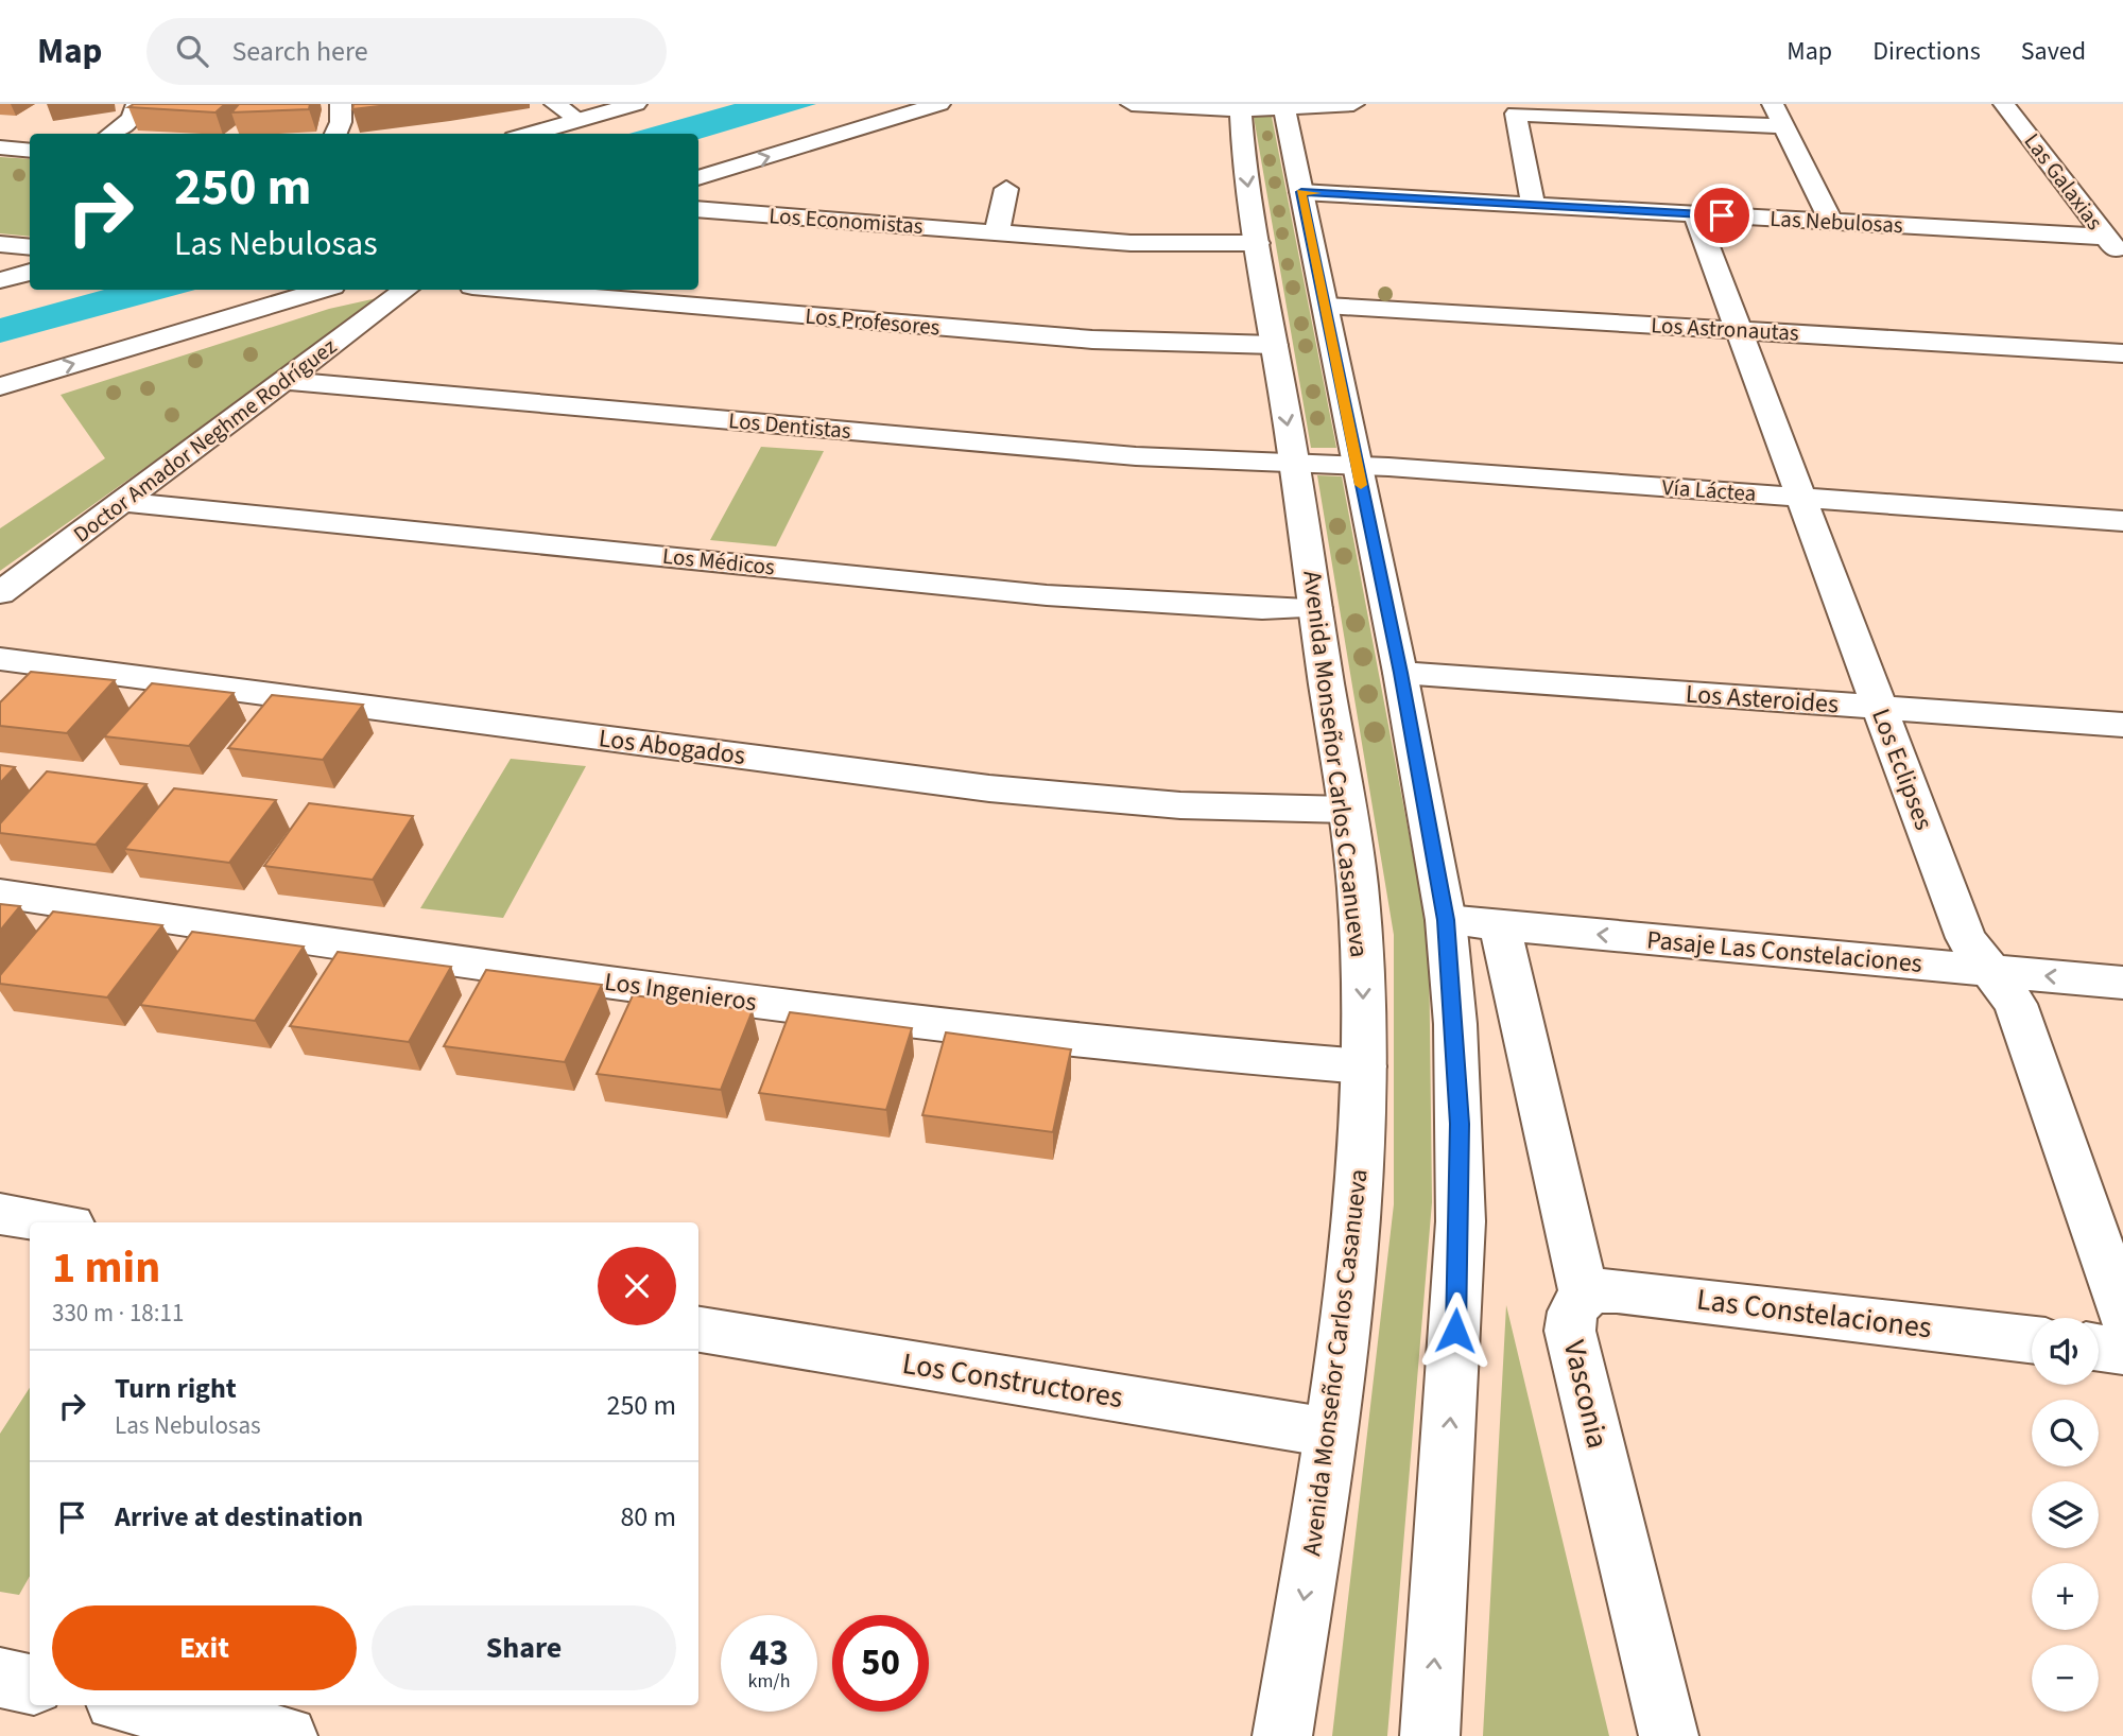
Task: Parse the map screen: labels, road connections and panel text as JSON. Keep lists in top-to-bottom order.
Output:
{
  "streets": {
    "street": [
      "Las Galaxias",
      "Los Economistas",
      "Las Nebulosas",
      "Los Profesores",
      "Los Astronautas",
      "Los Dentistas",
      "Doctor Amador Neghme Rodríguez",
      "Vía Láctea",
      "Los Médicos",
      "Los Asteroides",
      "Los Abogados",
      "Avenida Monseñor Carlos Casanueva",
      "Los Eclipses",
      "Pasaje Las Constelaciones",
      "Los Ingenieros",
      "Las Constelaciones",
      "Los Constructores",
      "Vasconia"
    ]
  },
  "crossings": [
    ["Las Galaxias", "Las Nebulosas"],
    ["Los Economistas", "Avenida Monseñor Carlos Casanueva"],
    ["Las Nebulosas", "Los Eclipses"],
    ["Los Profesores", "Avenida Monseñor Carlos Casanueva"],
    ["Los Astronautas", "Los Eclipses"],
    ["Los Dentistas", "Doctor Amador Neghme Rodríguez"],
    ["Los Dentistas", "Vía Láctea"],
    ["Los Dentistas", "Avenida Monseñor Carlos Casanueva"],
    ["Doctor Amador Neghme Rodríguez", "Los Médicos"],
    ["Vía Láctea", "Avenida Monseñor Carlos Casanueva"],
    ["Vía Láctea", "Los Eclipses"],
    ["Los Médicos", "Avenida Monseñor Carlos Casanueva"],
    ["Los Asteroides", "Los Eclipses"],
    ["Los Abogados", "Avenida Monseñor Carlos Casanueva"],
    ["Avenida Monseñor Carlos Casanueva", "Los Ingenieros"],
    ["Avenida Monseñor Carlos Casanueva", "Los Constructores"],
    ["Los Eclipses", "Pasaje Las Constelaciones"],
    ["Las Constelaciones", "Vasconia"]
  ],
  "one_way": ["Pasaje Las Constelaciones"],
  "page": {
    "header": "Map",
    "search": "Search here",
    "nav": ["Map", "Directions", "Saved"],
    "turn": ["250 m", "Las Nebulosas"],
    "heading": ["1 min", "330 m · 18:11"],
    "map_buttons": ["+", "−"],
    "list": [
      {
        "name": "Turn right",
        "note": "Las Nebulosas",
        "value": "250 m"
      },
      {
        "name": "Arrive at destination",
        "value": "80 m"
      }
    ],
    "buttons": ["Exit", "Share"],
    "speed": "43 km/h",
    "limit": "50"
  }
}
